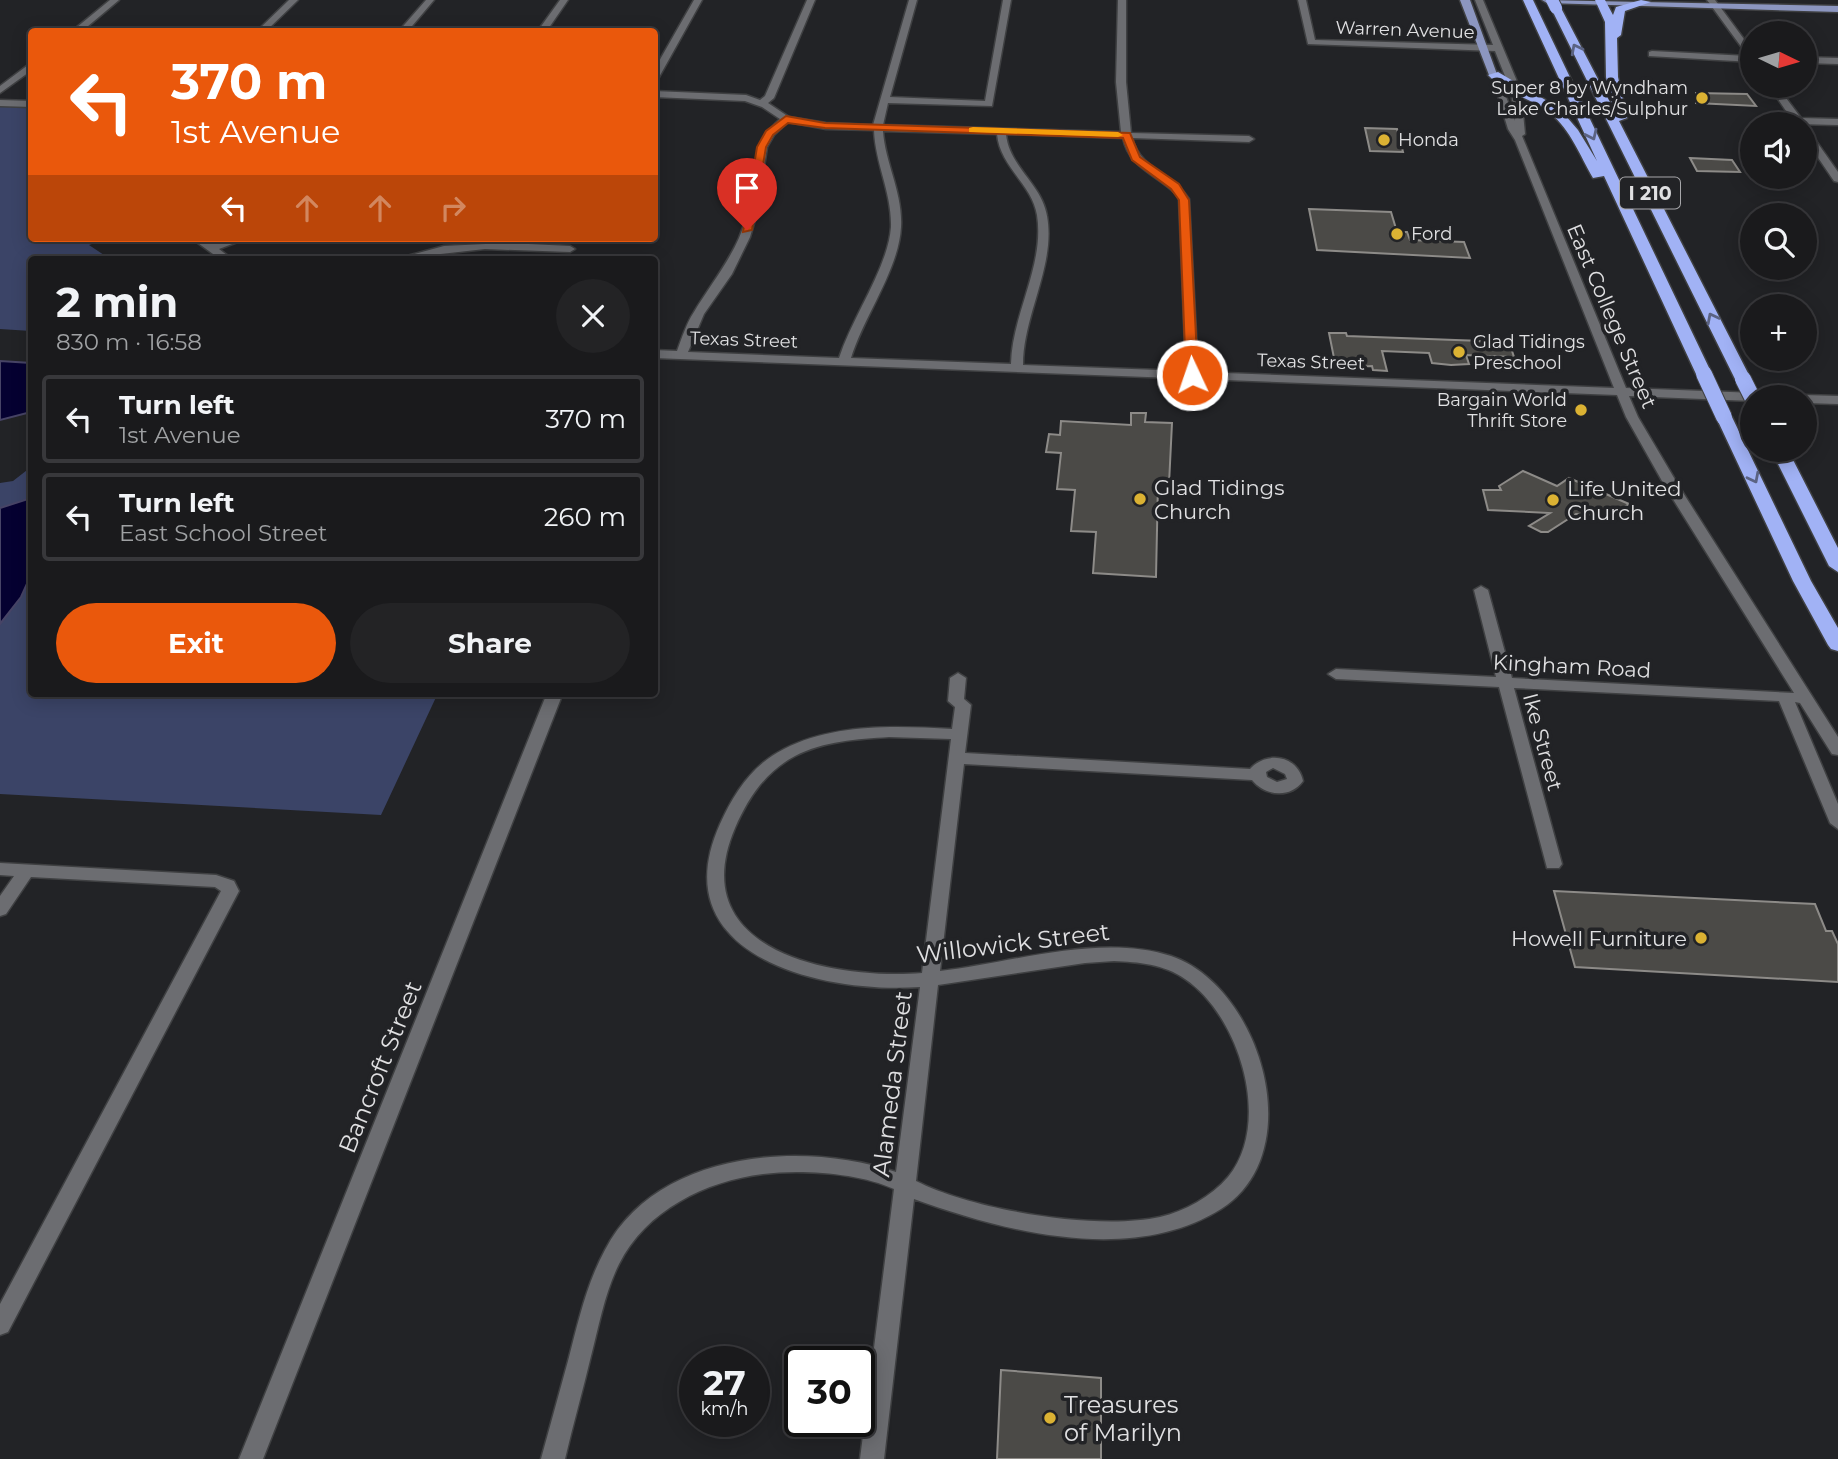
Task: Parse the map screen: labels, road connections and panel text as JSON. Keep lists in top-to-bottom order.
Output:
{
  "streets": {
    "highway": ["I 210"],
    "main road": ["East College Street"],
    "street": [
      "Warren Avenue",
      "Texas Street",
      "Kingham Road",
      "Ike Street",
      "Willowick Street",
      "Bancroft Street",
      "Alameda Street"
    ]
  },
  "crossings": [
    ["Warren Avenue", "East College Street"],
    ["East College Street", "Texas Street"],
    ["East College Street", "Kingham Road"],
    ["Kingham Road", "Ike Street"],
    ["Willowick Street", "Alameda Street"]
  ],
  "places": [
    "Super 8 by Wyndham Lake Charles/Sulphur",
    "Honda",
    "Ford",
    "Glad Tidings Preschool",
    "Bargain World Thrift Store",
    "Glad Tidings Church",
    "Life United Church",
    "Howell Furniture",
    "Treasures of Marilyn"
  ],
  "north": "right",
  "page": {
    "map_buttons": ["+", "−"],
    "turn": ["370 m", "1st Avenue"],
    "heading": ["2 min", "830 m · 16:58"],
    "list": [
      {
        "name": "Turn left",
        "note": "1st Avenue",
        "value": "370 m"
      },
      {
        "name": "Turn left",
        "note": "East School Street",
        "value": "260 m"
      }
    ],
    "buttons": ["Exit", "Share"],
    "speed": "27 km/h",
    "limit": "30"
  }
}
